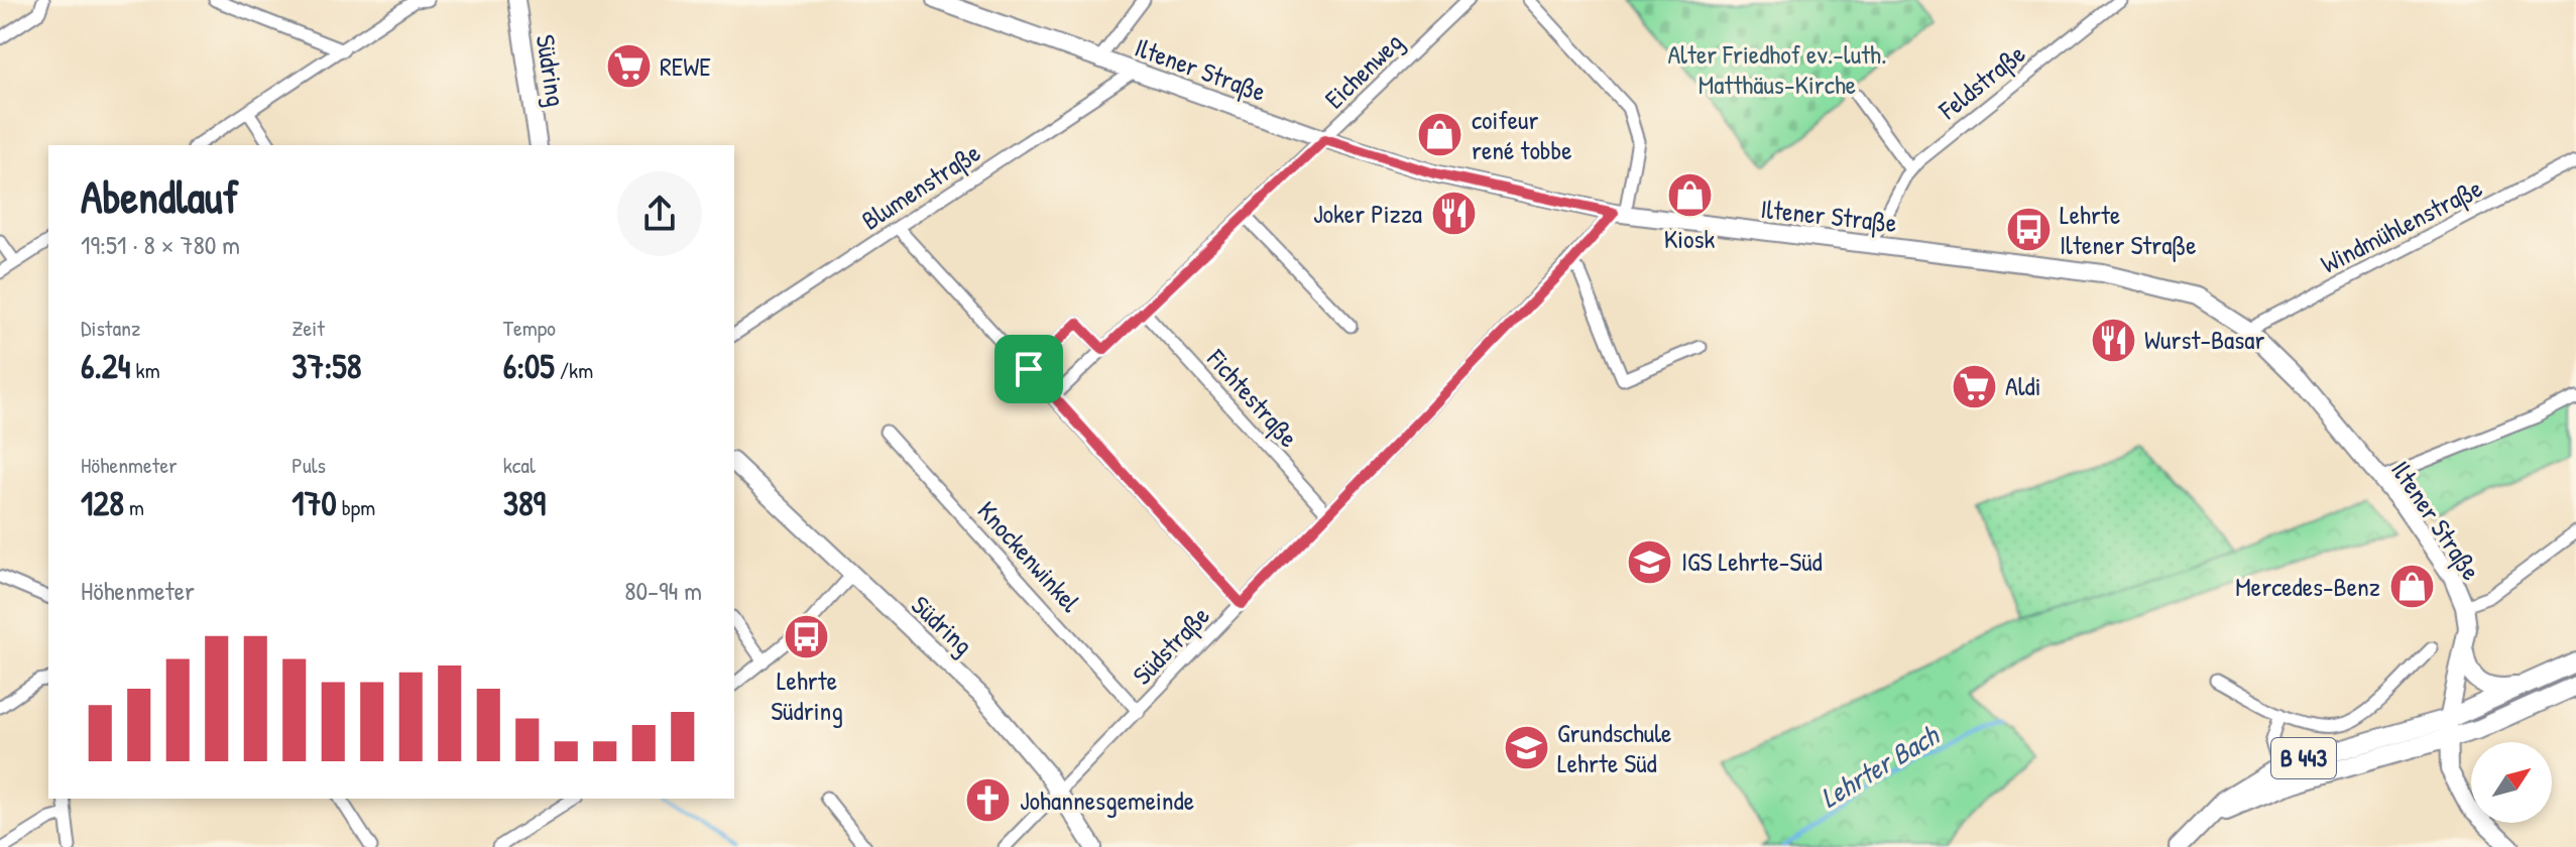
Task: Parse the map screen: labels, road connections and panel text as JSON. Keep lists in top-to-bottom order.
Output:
{
  "streets": {
    "main road": ["B 443"],
    "street": [
      "Iltener Straße",
      "Südring",
      "Eichenweg",
      "Feldstraße",
      "Blumenstraße",
      "Windmühlenstraße",
      "Fichtestraße",
      "Knockenwinkel",
      "Südstraße"
    ]
  },
  "crossings": [
    ["Iltener Straße", "Eichenweg"],
    ["Iltener Straße", "Feldstraße"],
    ["Iltener Straße", "Blumenstraße"],
    ["Iltener Straße", "Windmühlenstraße"],
    ["Iltener Straße", "Südstraße"],
    ["Iltener Straße", "B 443"],
    ["Südring", "Südstraße"],
    ["Eichenweg", "Fichtestraße"],
    ["Fichtestraße", "Südstraße"],
    ["Knockenwinkel", "Südstraße"]
  ],
  "water": ["Lehrter Bach"],
  "parks": ["Alter Friedhof ev.-luth. Matthäus-Kirche"],
  "places": {
    "supermarket": ["REWE", "Aldi"],
    "shop": ["coifeur rené tobbe", "Kiosk", "Mercedes-Benz"],
    "restaurant": ["Joker Pizza", "Wurst-Basar"],
    "bus stop": ["Lehrte Iltener Straße", "Lehrte Südring"],
    "school or university": ["IGS Lehrte-Süd", "Grundschule Lehrte Süd"],
    "church": ["Johannesgemeinde"]
  },
  "north": "top right",
  "page": {
    "heading": ["Abendlauf", "19:51 · 8 × 780 m"],
    "stats": [
      ["Distanz", "6.24 km"],
      ["Zeit", "37:58"],
      ["Tempo", "6:05 /km"],
      ["Höhenmeter", "128 m"],
      ["Puls", "170 bpm"],
      ["kcal", "389"]
    ],
    "chart": ["Höhenmeter", "80–94 m"]
  }
}
